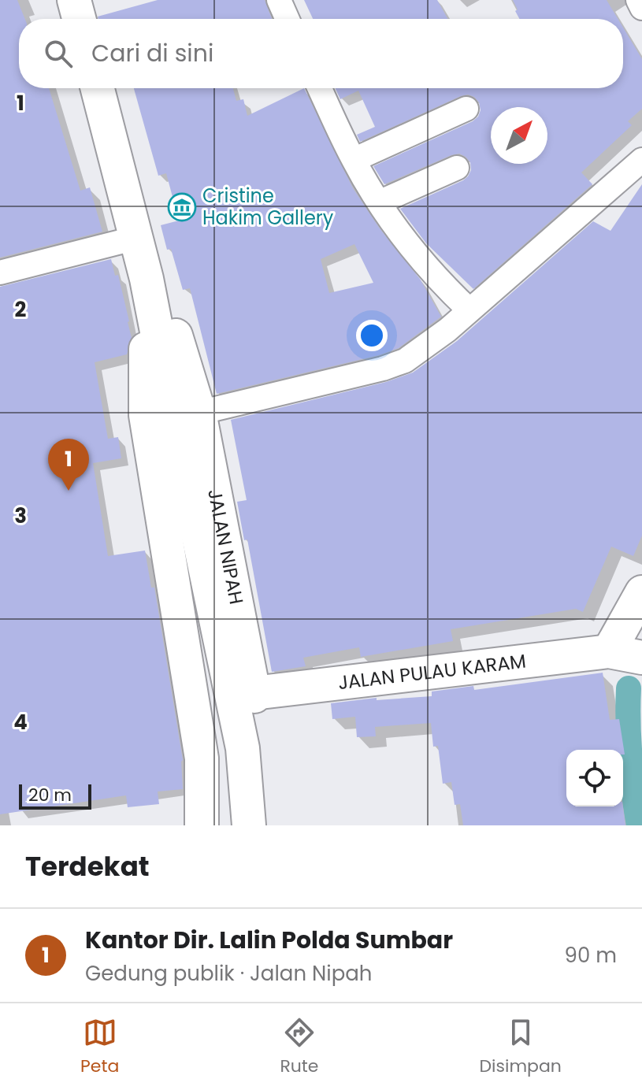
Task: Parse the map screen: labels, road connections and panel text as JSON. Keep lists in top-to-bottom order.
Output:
{
  "streets": {
    "street": ["JALAN NIPAH", "JALAN PULAU KARAM"]
  },
  "crossings": [
    ["JALAN NIPAH", "JALAN PULAU KARAM"]
  ],
  "places": {
    "museum": ["Cristine Hakim Gallery"]
  },
  "scale_bar": "20 m",
  "north": "top right",
  "page": {
    "search": "Cari di sini",
    "pins": "1",
    "scale": "20 m",
    "heading": "Terdekat",
    "list": [
      {
        "mark": "1",
        "name": "Kantor Dir. Lalin Polda Sumbar",
        "note": "Gedung publik · Jalan Nipah",
        "value": "90 m"
      }
    ],
    "nav": ["Peta", "Rute", "Disimpan"]
  },
  "grid": {
    "rows": [
      "1",
      "2",
      "3",
      "4"
    ]
  }
}
